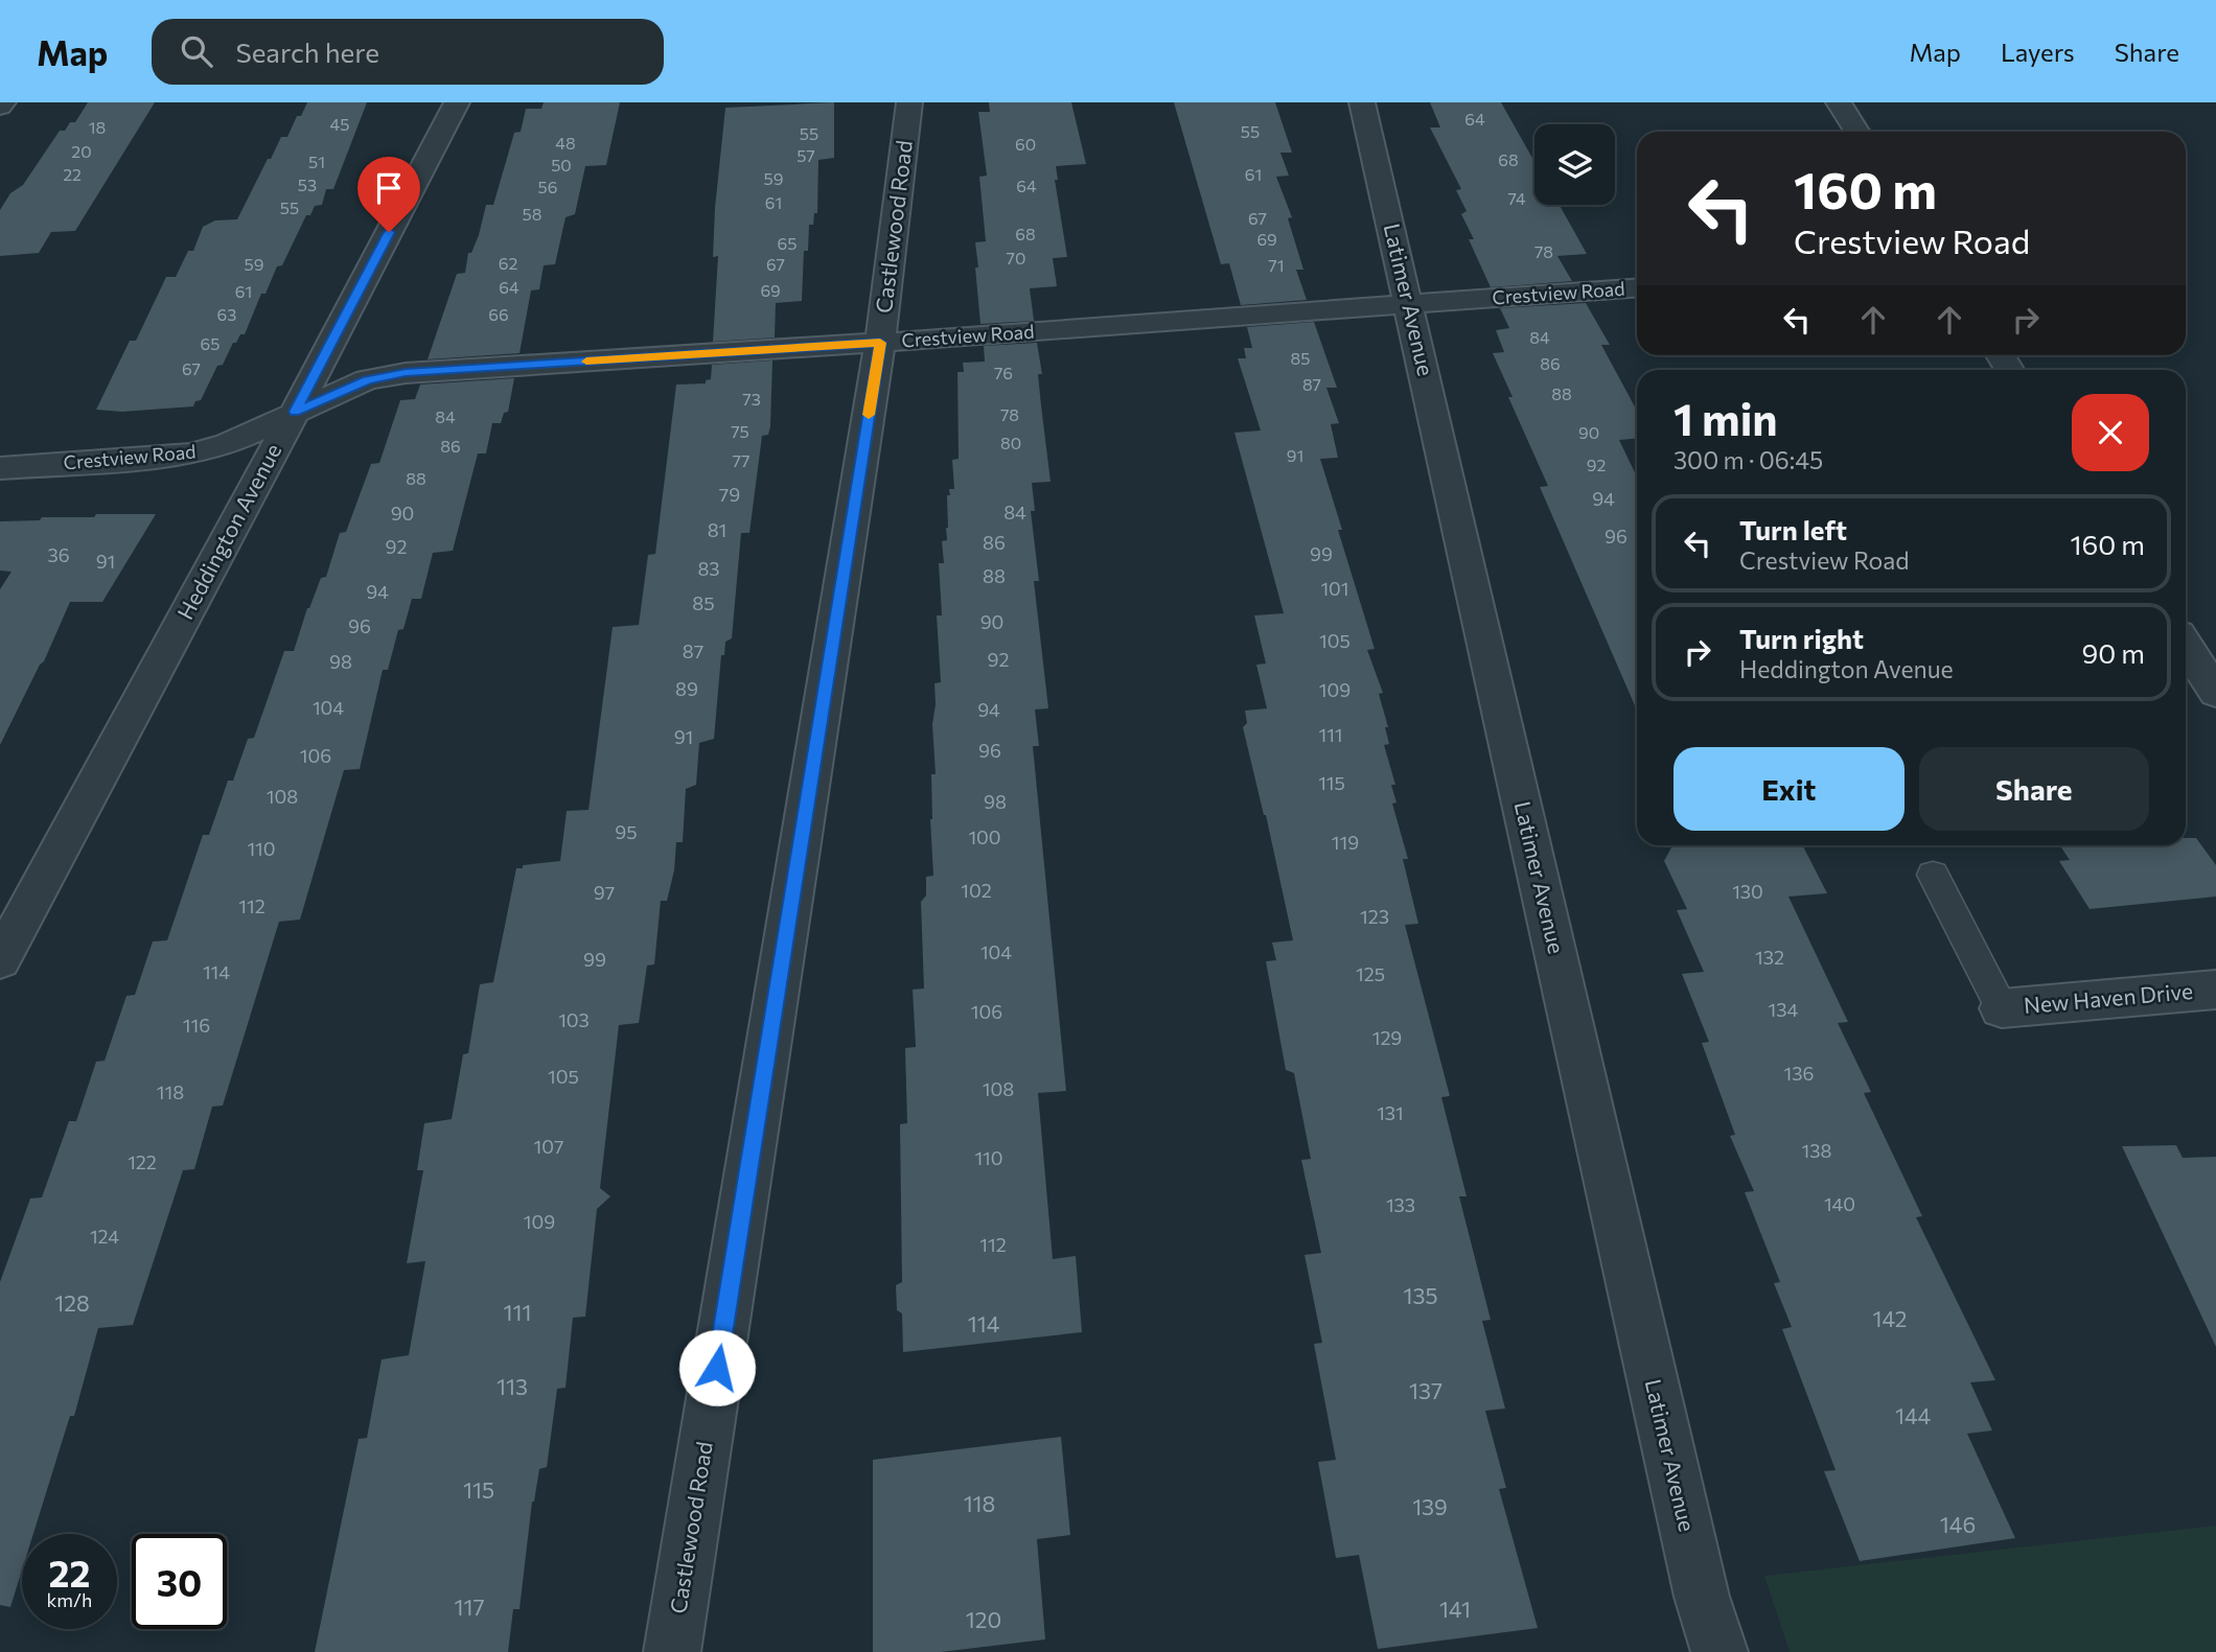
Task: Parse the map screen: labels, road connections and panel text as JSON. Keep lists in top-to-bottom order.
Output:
{
  "streets": {
    "street": [
      "Castlewood Road",
      "Crestview Road",
      "Latimer Avenue",
      "Heddington Avenue",
      "New Haven Drive"
    ]
  },
  "crossings": [
    ["Castlewood Road", "Crestview Road"],
    ["Crestview Road", "Latimer Avenue"],
    ["Crestview Road", "Heddington Avenue"]
  ],
  "house_numbers": [
    "64",
    "45",
    "18",
    "55",
    "55",
    "48",
    "60",
    "20",
    "57",
    "68",
    "51",
    "50",
    "22",
    "61",
    "59",
    "53",
    "64",
    "56",
    "74",
    "61",
    "55",
    "58",
    "67",
    "68",
    "69",
    "65",
    "78",
    "70",
    "62",
    "59",
    "67",
    "71",
    "64",
    "69",
    "61",
    "63",
    "66",
    "84",
    "65",
    "85",
    "86",
    "67",
    "76",
    "87",
    "88",
    "73",
    "78",
    "84",
    "75",
    "90",
    "80",
    "86",
    "91",
    "77",
    "92",
    "88",
    "79",
    "94",
    "84",
    "90",
    "81",
    "96",
    "86",
    "92",
    "99",
    "36",
    "91",
    "83",
    "88",
    "101",
    "94",
    "85",
    "90",
    "96",
    "105",
    "87",
    "92",
    "98",
    "89",
    "109",
    "104",
    "94",
    "111",
    "91",
    "96",
    "106",
    "115",
    "108",
    "98",
    "95",
    "100",
    "119",
    "110",
    "102",
    "130",
    "97",
    "112",
    "123",
    "104",
    "132",
    "99",
    "114",
    "125",
    "134",
    "106",
    "103",
    "116",
    "129",
    "136",
    "105",
    "108",
    "118",
    "131",
    "107",
    "138",
    "110",
    "122",
    "140",
    "133",
    "109",
    "124",
    "112",
    "135",
    "128",
    "111",
    "142",
    "114",
    "113",
    "137",
    "144",
    "115",
    "118",
    "139",
    "146",
    "117",
    "141",
    "120"
  ],
  "page": {
    "header": "Map",
    "search": "Search here",
    "nav": ["Map", "Layers", "Share"],
    "turn": ["160 m", "Crestview Road"],
    "heading": ["1 min", "300 m · 06:45"],
    "list": [
      {
        "name": "Turn left",
        "note": "Crestview Road",
        "value": "160 m"
      },
      {
        "name": "Turn right",
        "note": "Heddington Avenue",
        "value": "90 m"
      }
    ],
    "buttons": ["Exit", "Share"],
    "speed": "22 km/h",
    "limit": "30"
  }
}
